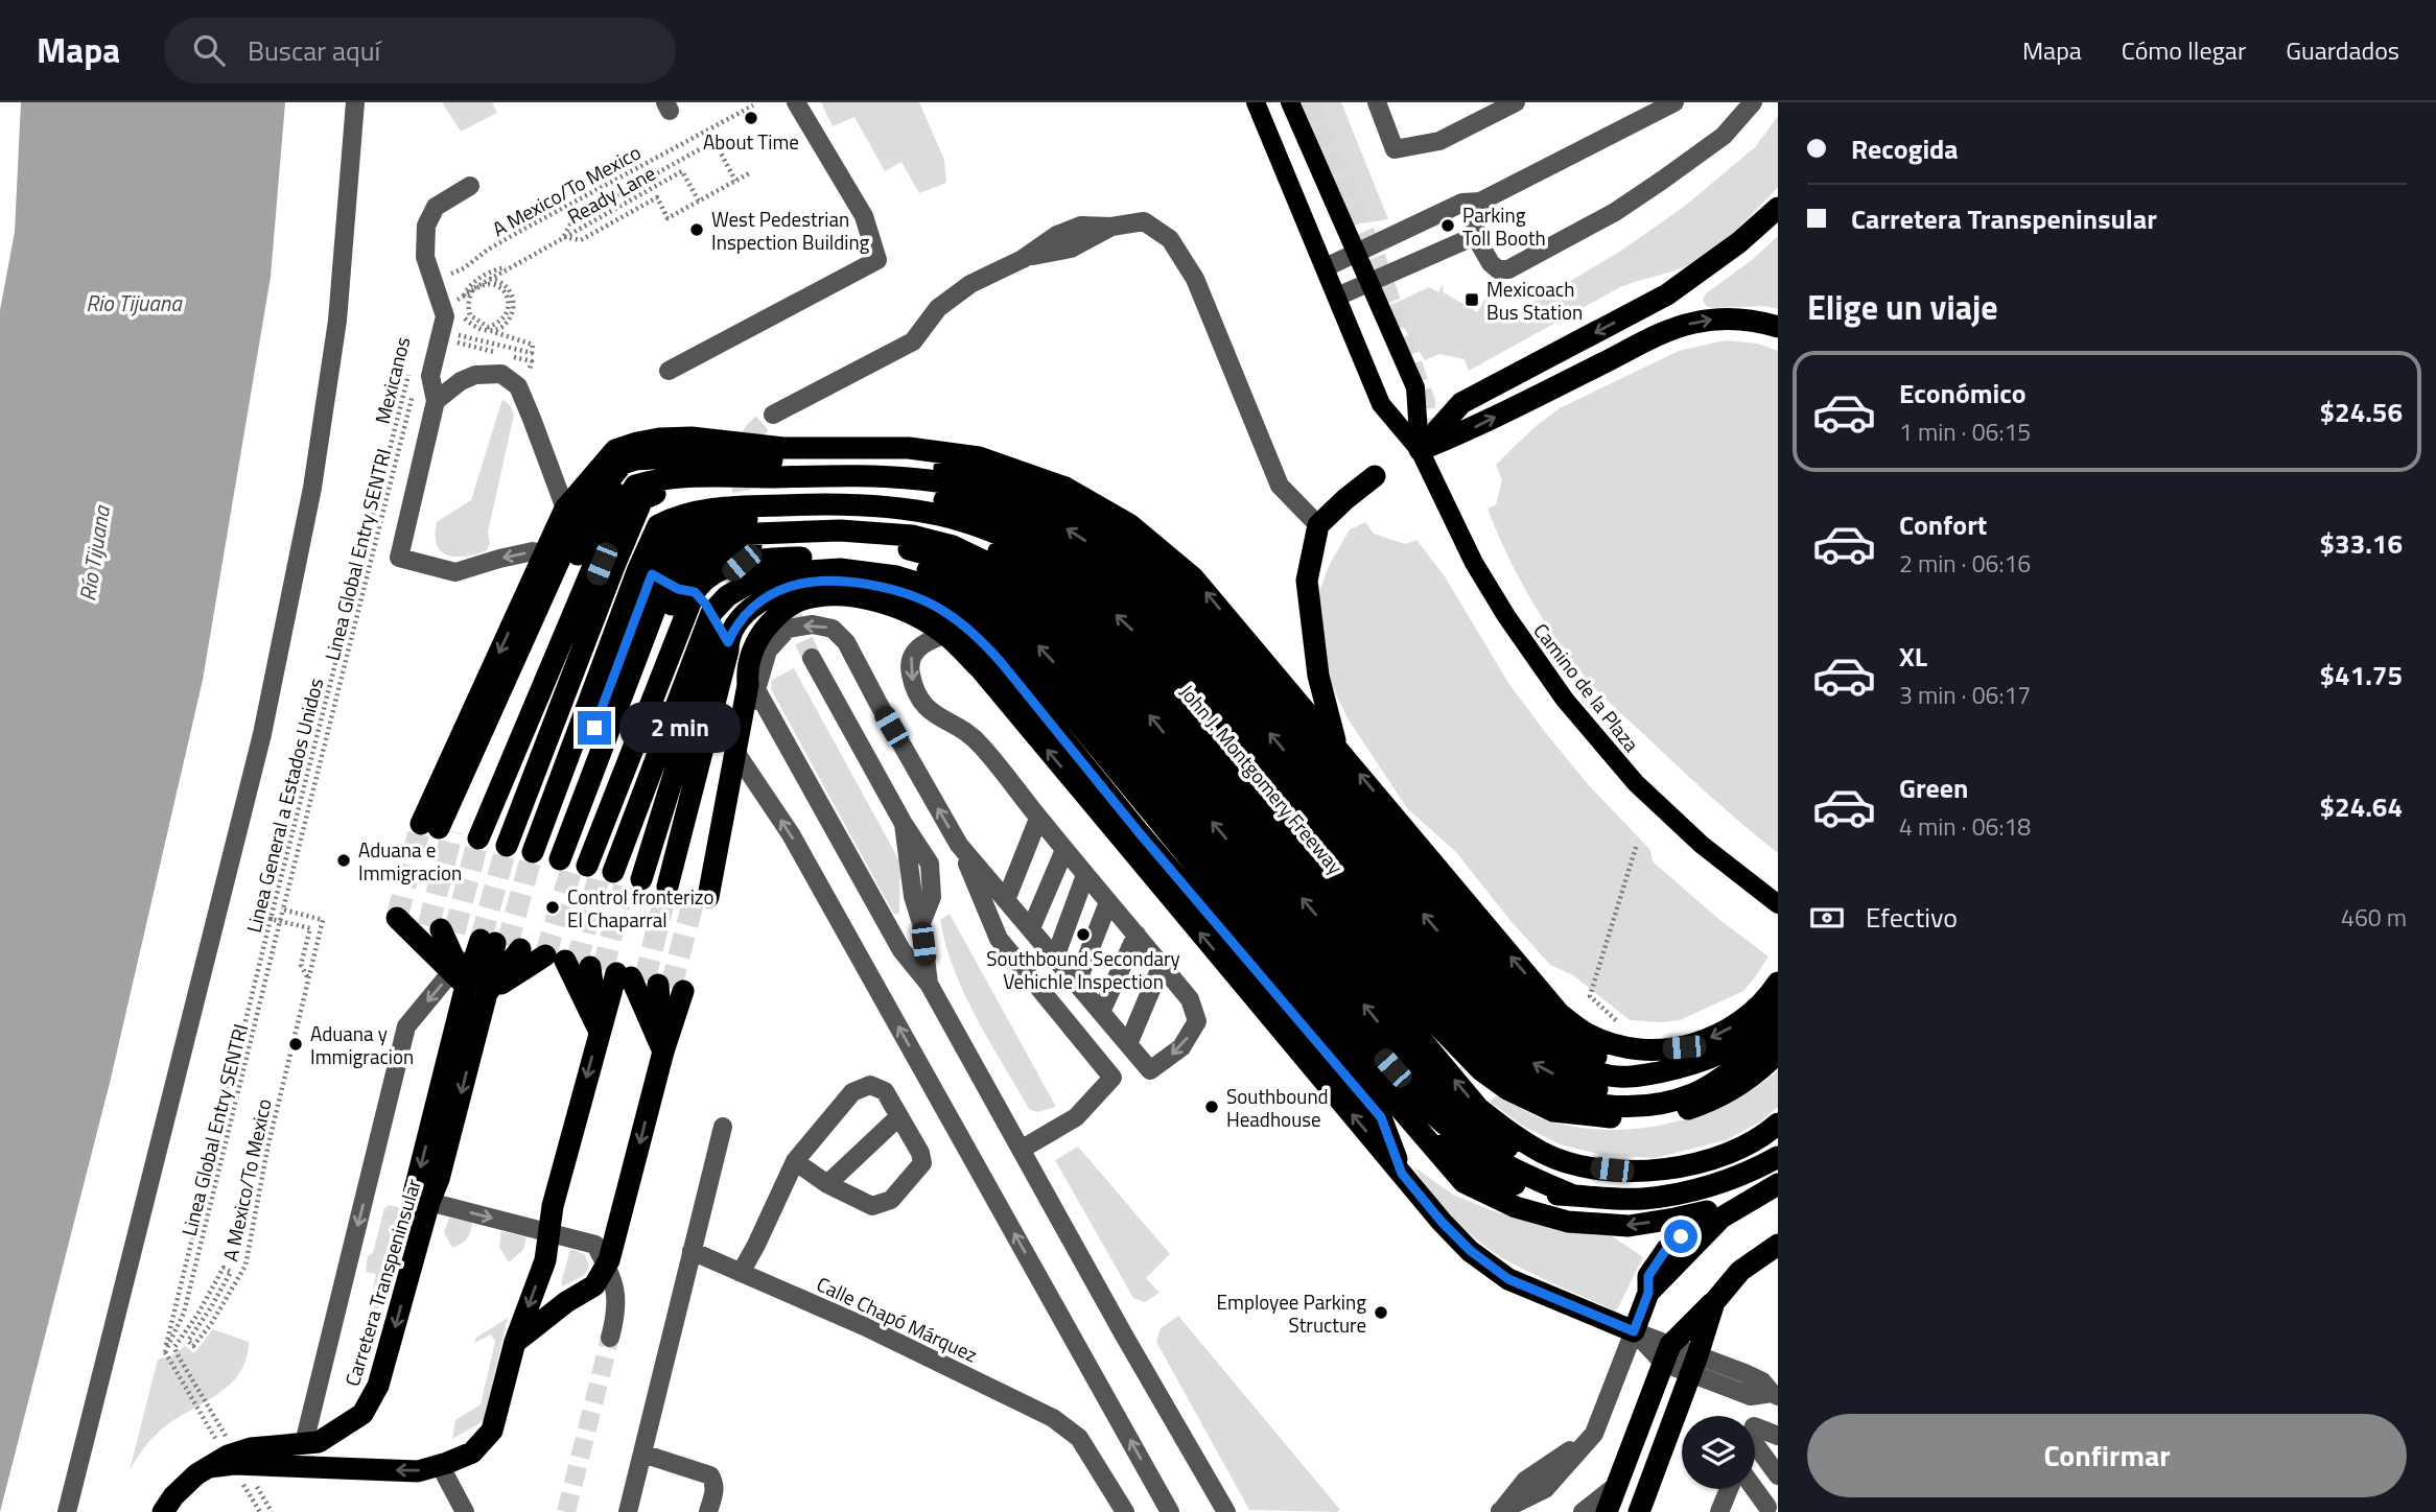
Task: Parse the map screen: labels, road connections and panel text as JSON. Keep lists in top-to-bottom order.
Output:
{
  "streets": {
    "highway": ["John J. Montgomery Freeway", "Carretera Transpeninsular"],
    "main road": ["Camino de la Plaza"],
    "street": ["Calle Chapó Márquez"],
    "path": [
      "A Mexico/To Mexico",
      "Ready Lane",
      "Linea Global Entry SENTRI",
      "Linea General a Estados Unidos"
    ]
  },
  "crossings": [
    ["A Mexico/To Mexico", "Linea Global Entry SENTRI"],
    ["Linea Global Entry SENTRI", "Linea General a Estados Unidos"]
  ],
  "water": ["Rio Tijuana", "Río Tijuana"],
  "places": {
    "other": [
      "About Time",
      "Parking Toll Booth",
      "West Pedestrian Inspection Building",
      "Aduana e Immigracion",
      "Control fronterizo El Chaparral",
      "Southbound Secondary Vehichle Inspection",
      "Aduana y Immigracion",
      "Southbound Headhouse",
      "Employee Parking Structure"
    ],
    "transit": ["Mexicoach Bus Station"]
  },
  "page": {
    "header": "Mapa",
    "search": "Buscar aquí",
    "nav": ["Mapa", "Cómo llegar", "Guardados"],
    "banner": ["Recogida", "Carretera Transpeninsular"],
    "heading": "Elige un viaje",
    "list": [
      {
        "name": "Económico",
        "note": "1 min · 06:15",
        "value": "$24.56"
      },
      {
        "name": "Confort",
        "note": "2 min · 06:16",
        "value": "$33.16"
      },
      {
        "name": "XL",
        "note": "3 min · 06:17",
        "value": "$41.75"
      },
      {
        "name": "Green",
        "note": "4 min · 06:18",
        "value": "$24.64"
      }
    ],
    "bubble": "2 min",
    "pay": ["Efectivo", "460 m"],
    "buttons": "Confirmar"
  }
}
